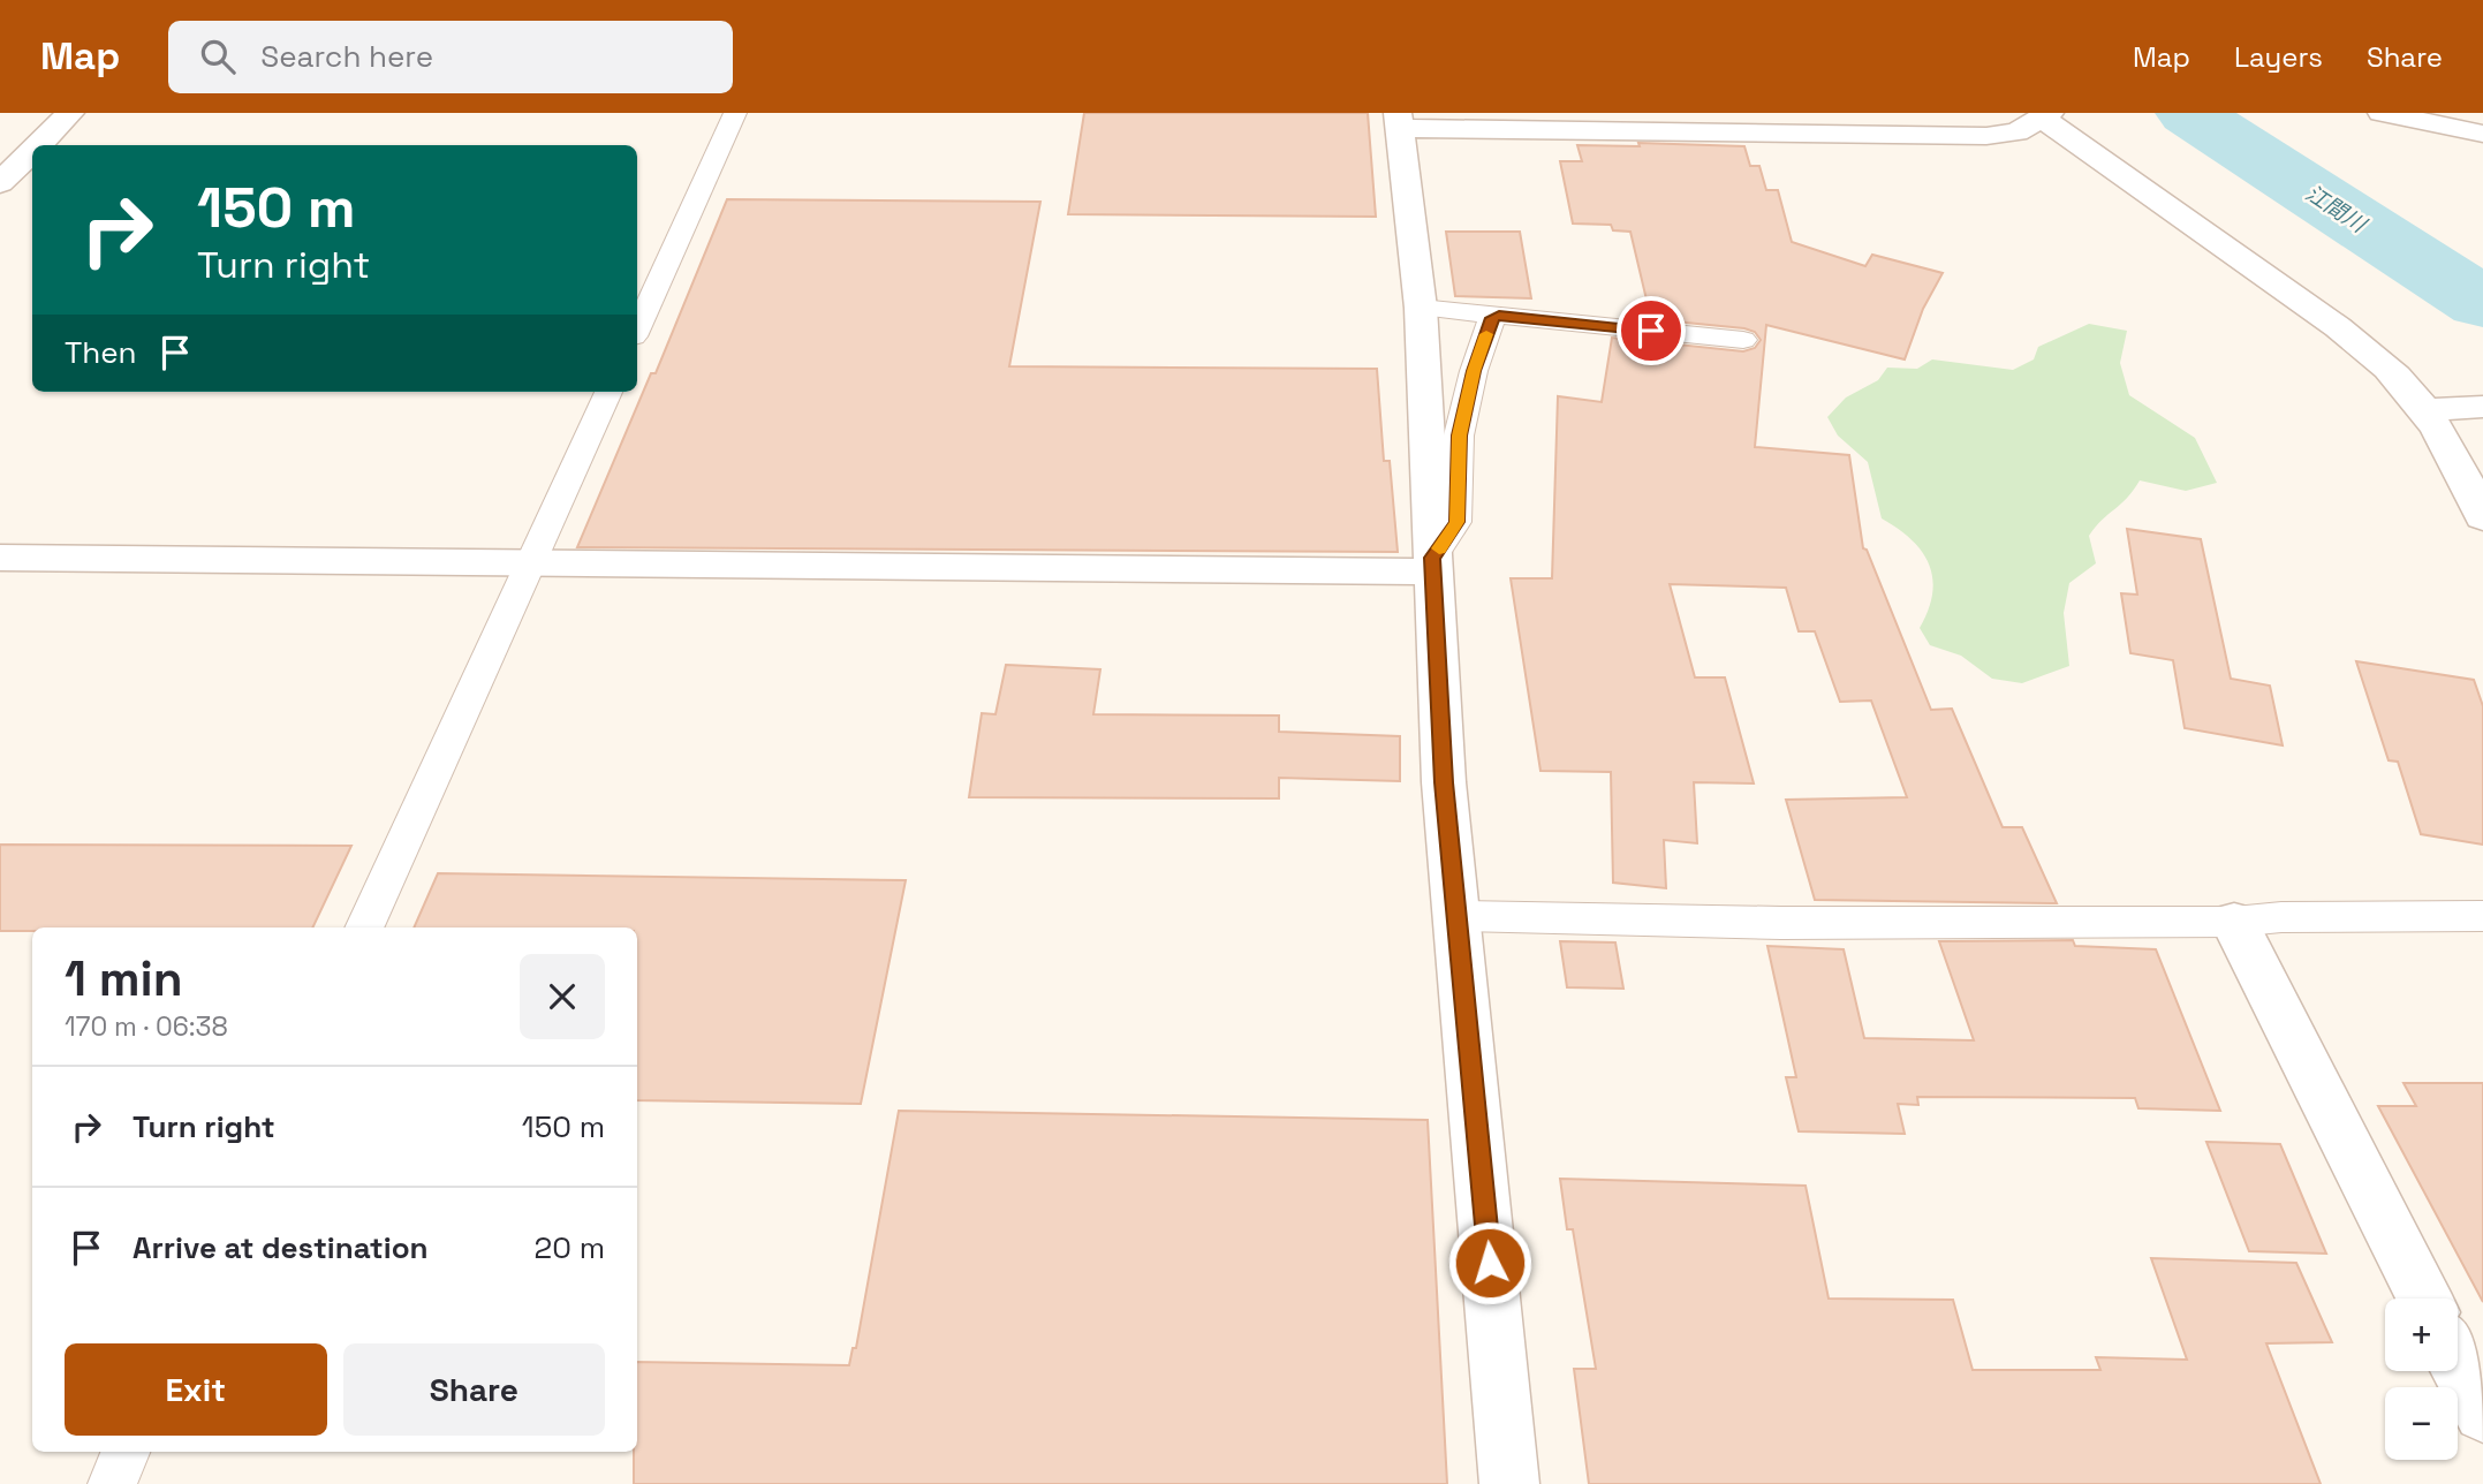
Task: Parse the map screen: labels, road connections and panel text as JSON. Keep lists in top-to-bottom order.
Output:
{
  "water": ["江間川"],
  "page": {
    "header": "Map",
    "search": "Search here",
    "nav": ["Map", "Layers", "Share"],
    "turn": ["150 m", "Turn right"],
    "then": "Then",
    "heading": ["1 min", "170 m · 06:38"],
    "list": [
      {
        "name": "Turn right",
        "value": "150 m"
      },
      {
        "name": "Arrive at destination",
        "value": "20 m"
      }
    ],
    "map_buttons": ["+", "−"],
    "buttons": ["Exit", "Share"]
  }
}
